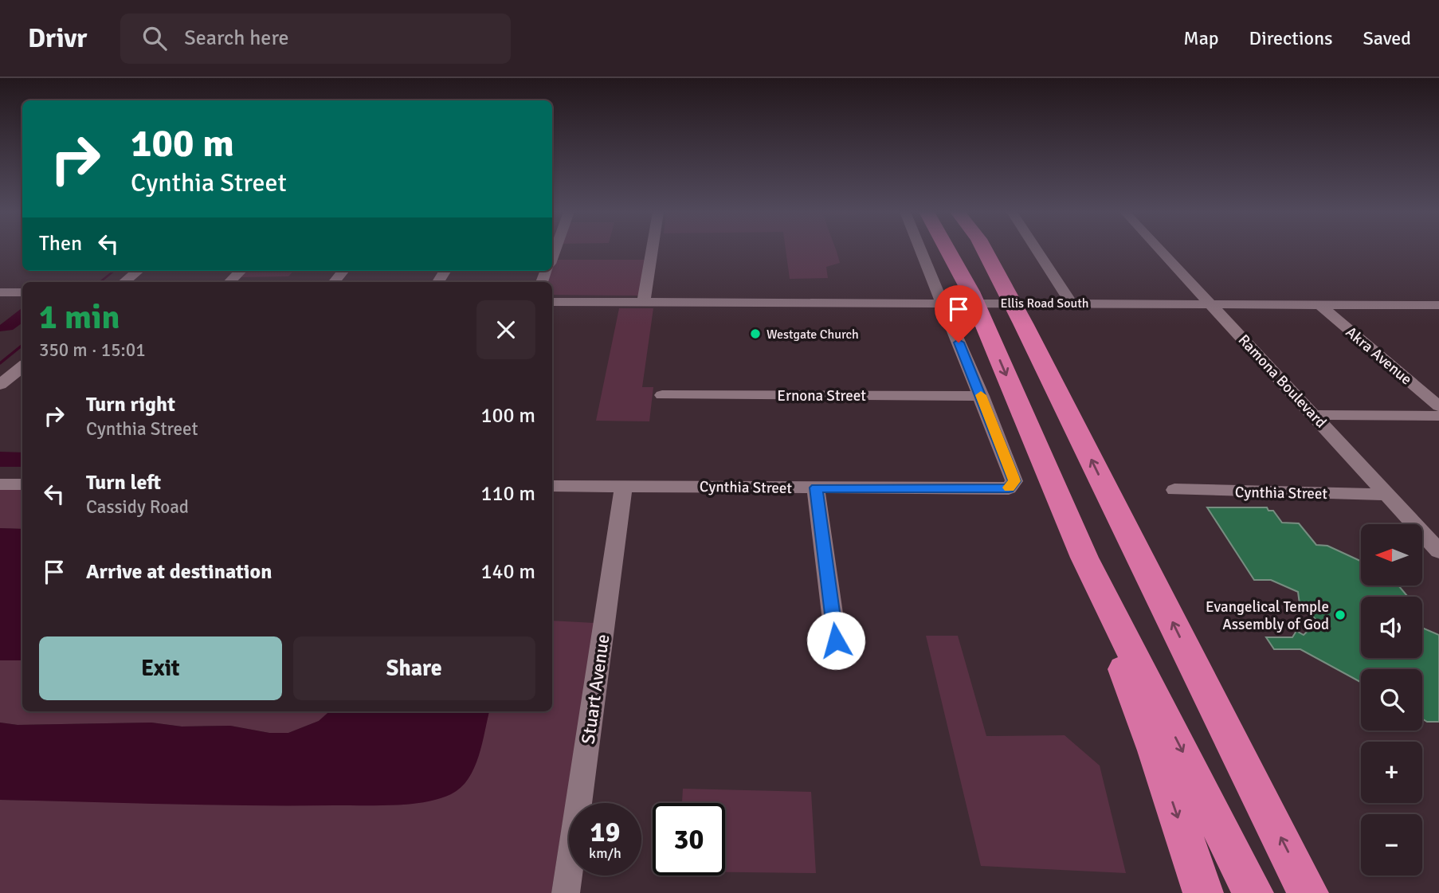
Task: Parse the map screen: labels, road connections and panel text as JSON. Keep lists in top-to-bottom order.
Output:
{
  "streets": {
    "street": [
      "Ellis Road South",
      "Akra Avenue",
      "Ramona Boulevard",
      "Ernona Street",
      "Cynthia Street",
      "Stuart Avenue"
    ]
  },
  "crossings": [
    ["Ellis Road South", "Akra Avenue"],
    ["Ellis Road South", "Ramona Boulevard"],
    ["Ramona Boulevard", "Cynthia Street"],
    ["Ernona Street", "Cynthia Street"],
    ["Cynthia Street", "Stuart Avenue"]
  ],
  "places": ["Westgate Church", "Evangelical Temple Assembly of God"],
  "north": "left",
  "page": {
    "header": "Drivr",
    "search": "Search here",
    "nav": ["Map", "Directions", "Saved"],
    "turn": ["100 m", "Cynthia Street"],
    "then": "Then",
    "heading": ["1 min", "350 m · 15:01"],
    "list": [
      {
        "name": "Turn right",
        "note": "Cynthia Street",
        "value": "100 m"
      },
      {
        "name": "Turn left",
        "note": "Cassidy Road",
        "value": "110 m"
      },
      {
        "name": "Arrive at destination",
        "value": "140 m"
      }
    ],
    "map_buttons": ["+", "−"],
    "buttons": ["Exit", "Share"],
    "speed": "19 km/h",
    "limit": "30"
  }
}
